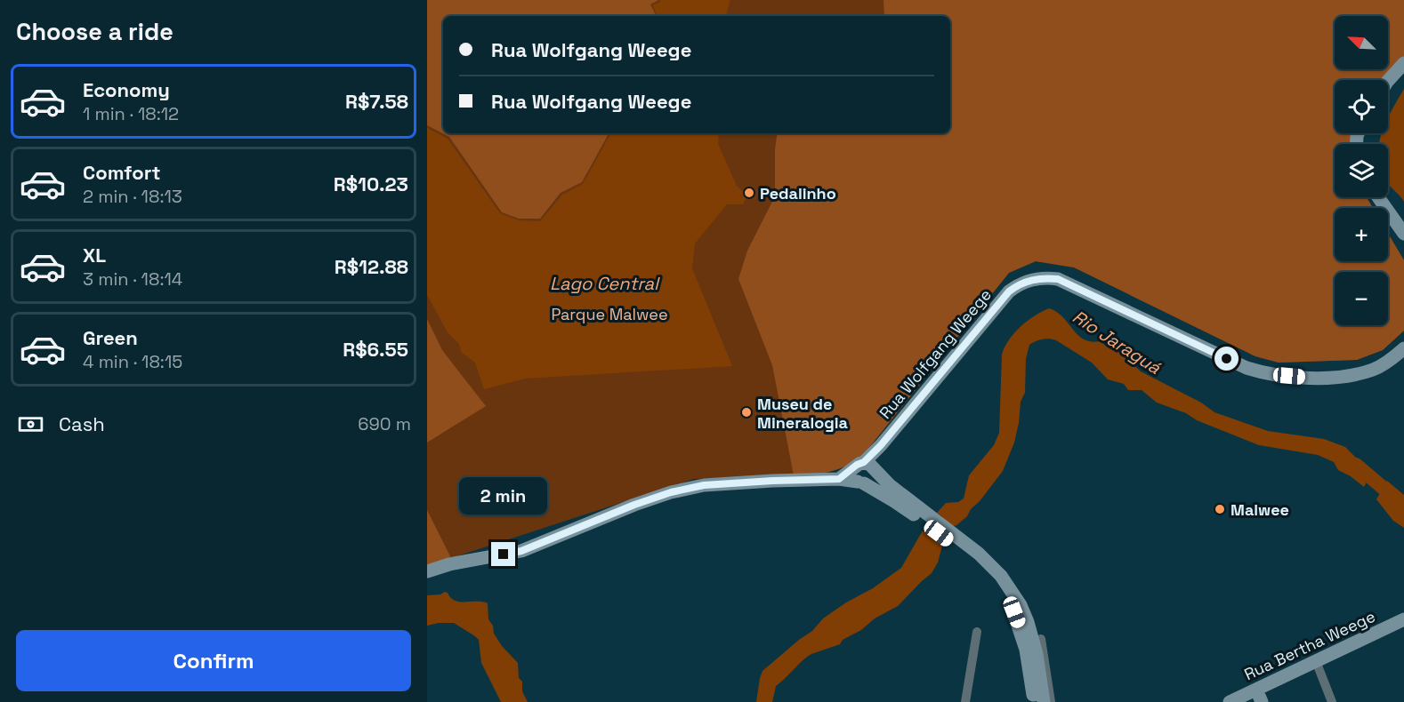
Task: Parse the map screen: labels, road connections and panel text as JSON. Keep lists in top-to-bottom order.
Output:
{
  "streets": {
    "main road": ["Rua Wolfgang Weege", "Rua Bertha Weege"]
  },
  "water": ["Lago Central", "Rio Jaraguá"],
  "parks": ["Parque Malwee"],
  "places": ["Pedalinho", "Museu de Mineralogia", "Malwee"],
  "north": "top left",
  "page": {
    "heading": "Choose a ride",
    "map_buttons": ["+", "−"],
    "banner": ["Rua Wolfgang Weege", "Rua Wolfgang Weege"],
    "list": [
      {
        "name": "Economy",
        "note": "1 min · 18:12",
        "value": "R$7.58"
      },
      {
        "name": "Comfort",
        "note": "2 min · 18:13",
        "value": "R$10.23"
      },
      {
        "name": "XL",
        "note": "3 min · 18:14",
        "value": "R$12.88"
      },
      {
        "name": "Green",
        "note": "4 min · 18:15",
        "value": "R$6.55"
      }
    ],
    "pay": ["Cash", "690 m"],
    "bubble": "2 min",
    "buttons": "Confirm"
  }
}
